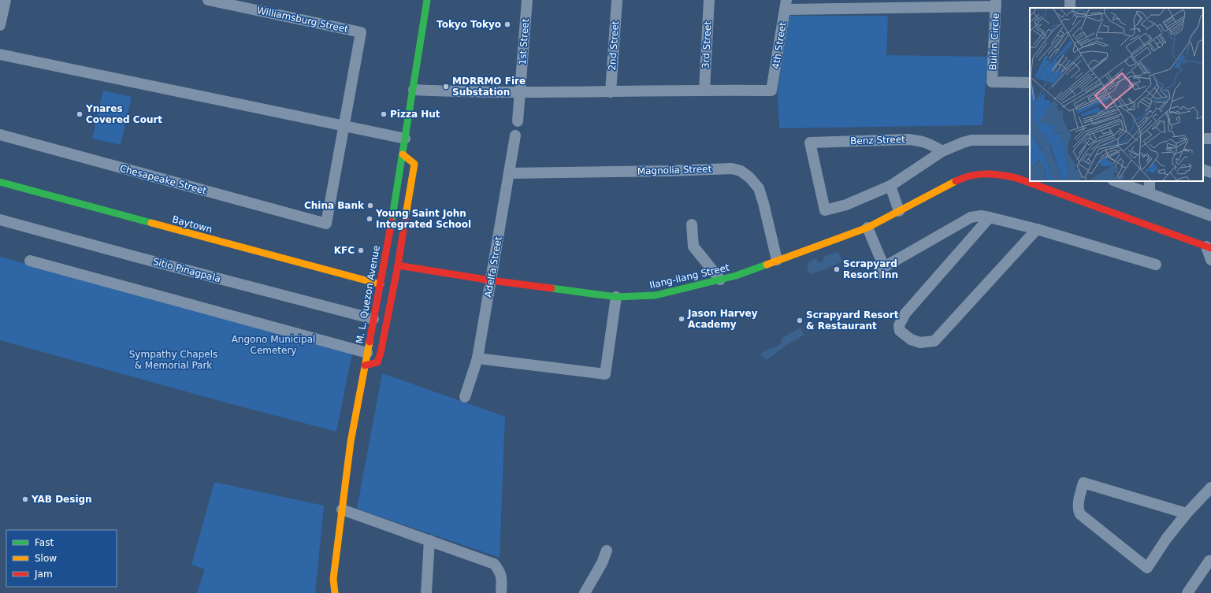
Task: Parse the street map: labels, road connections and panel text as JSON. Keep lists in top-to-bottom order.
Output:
{
  "streets": {
    "main road": ["Baytown", "Ilang-ilang Street", "M. L. Quezon Avenue"],
    "street": [
      "Williamsburg Street",
      "1st Street",
      "Buirin Circle",
      "3rd Street",
      "2nd Street",
      "4th Street",
      "Benz Street",
      "Magnolia Street",
      "Chesapeake Street",
      "Adelfa Street",
      "Sitio Pinagpala"
    ]
  },
  "crossings": [
    ["Williamsburg Street", "Chesapeake Street"],
    ["3rd Street", "4th Street"],
    ["Magnolia Street", "Adelfa Street"],
    ["Magnolia Street", "Ilang-ilang Street"],
    ["Baytown", "M. L. Quezon Avenue"],
    ["Adelfa Street", "Ilang-ilang Street"],
    ["Sitio Pinagpala", "M. L. Quezon Avenue"]
  ],
  "parks": ["Angono Municipal Cemetery", "Sympathy Chapels & Memorial Park"],
  "places": [
    "Tokyo Tokyo",
    "MDRRMO Fire Substation",
    "Ynares Covered Court",
    "Pizza Hut",
    "China Bank",
    "Young Saint John Integrated School",
    "KFC",
    "Scrapyard Resort Inn",
    "Jason Harvey Academy",
    "Scrapyard Resort & Restaurant",
    "YAB Design"
  ],
  "legend": ["Fast", "Slow", "Jam"]
}
